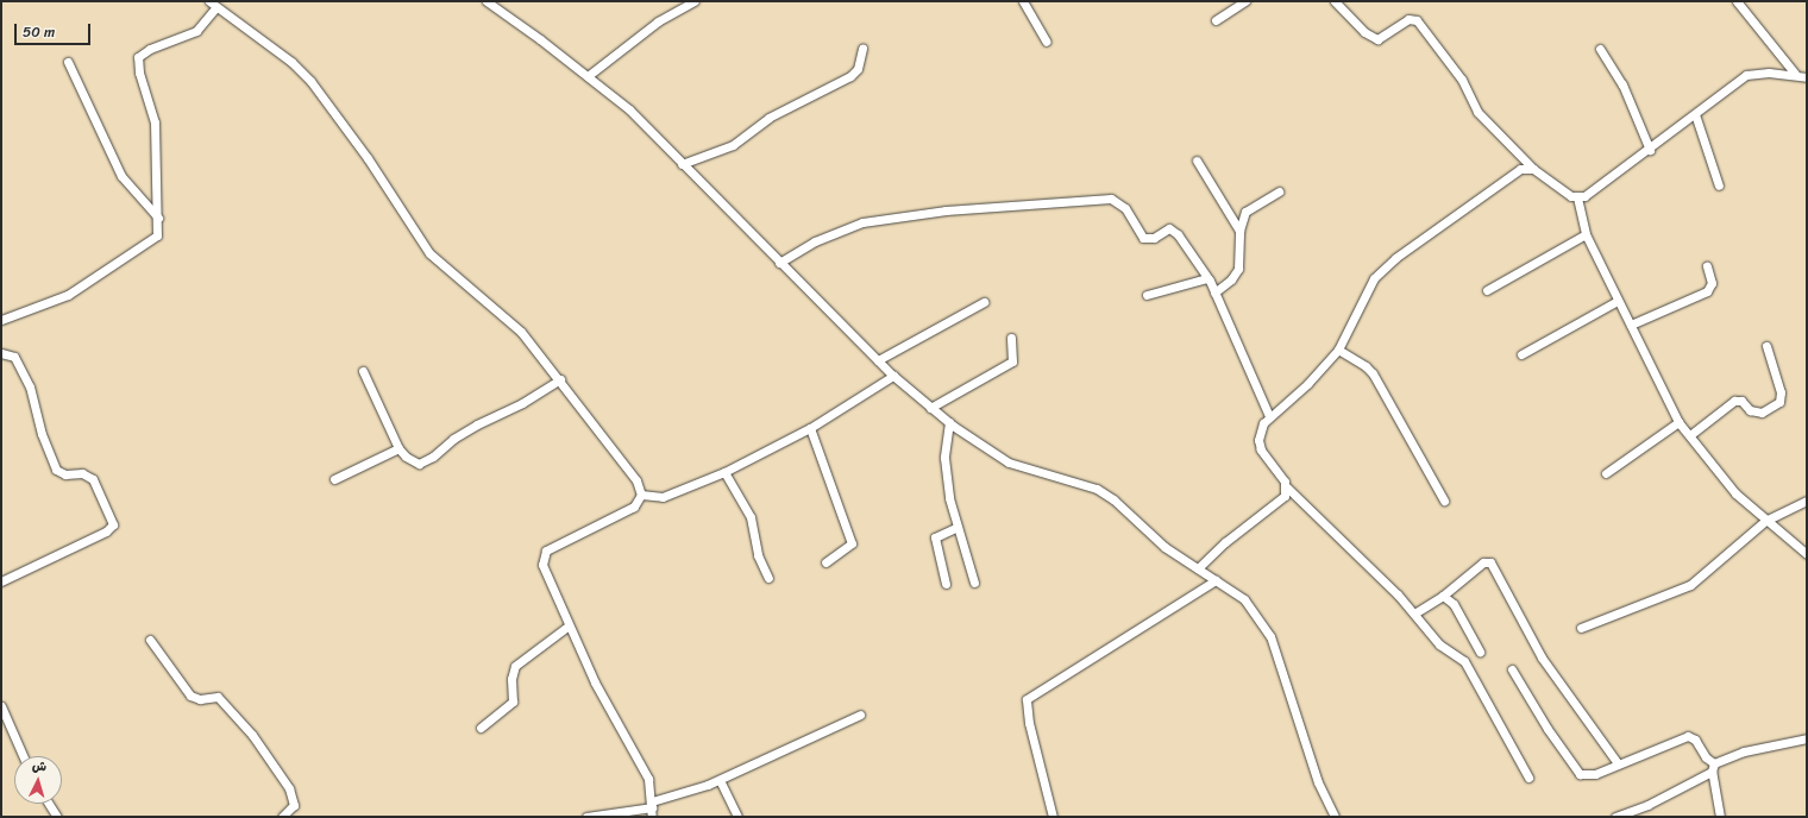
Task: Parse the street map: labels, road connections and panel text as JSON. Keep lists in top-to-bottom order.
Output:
{
  "scale_bar": "50 m",
  "north": "top"
}
